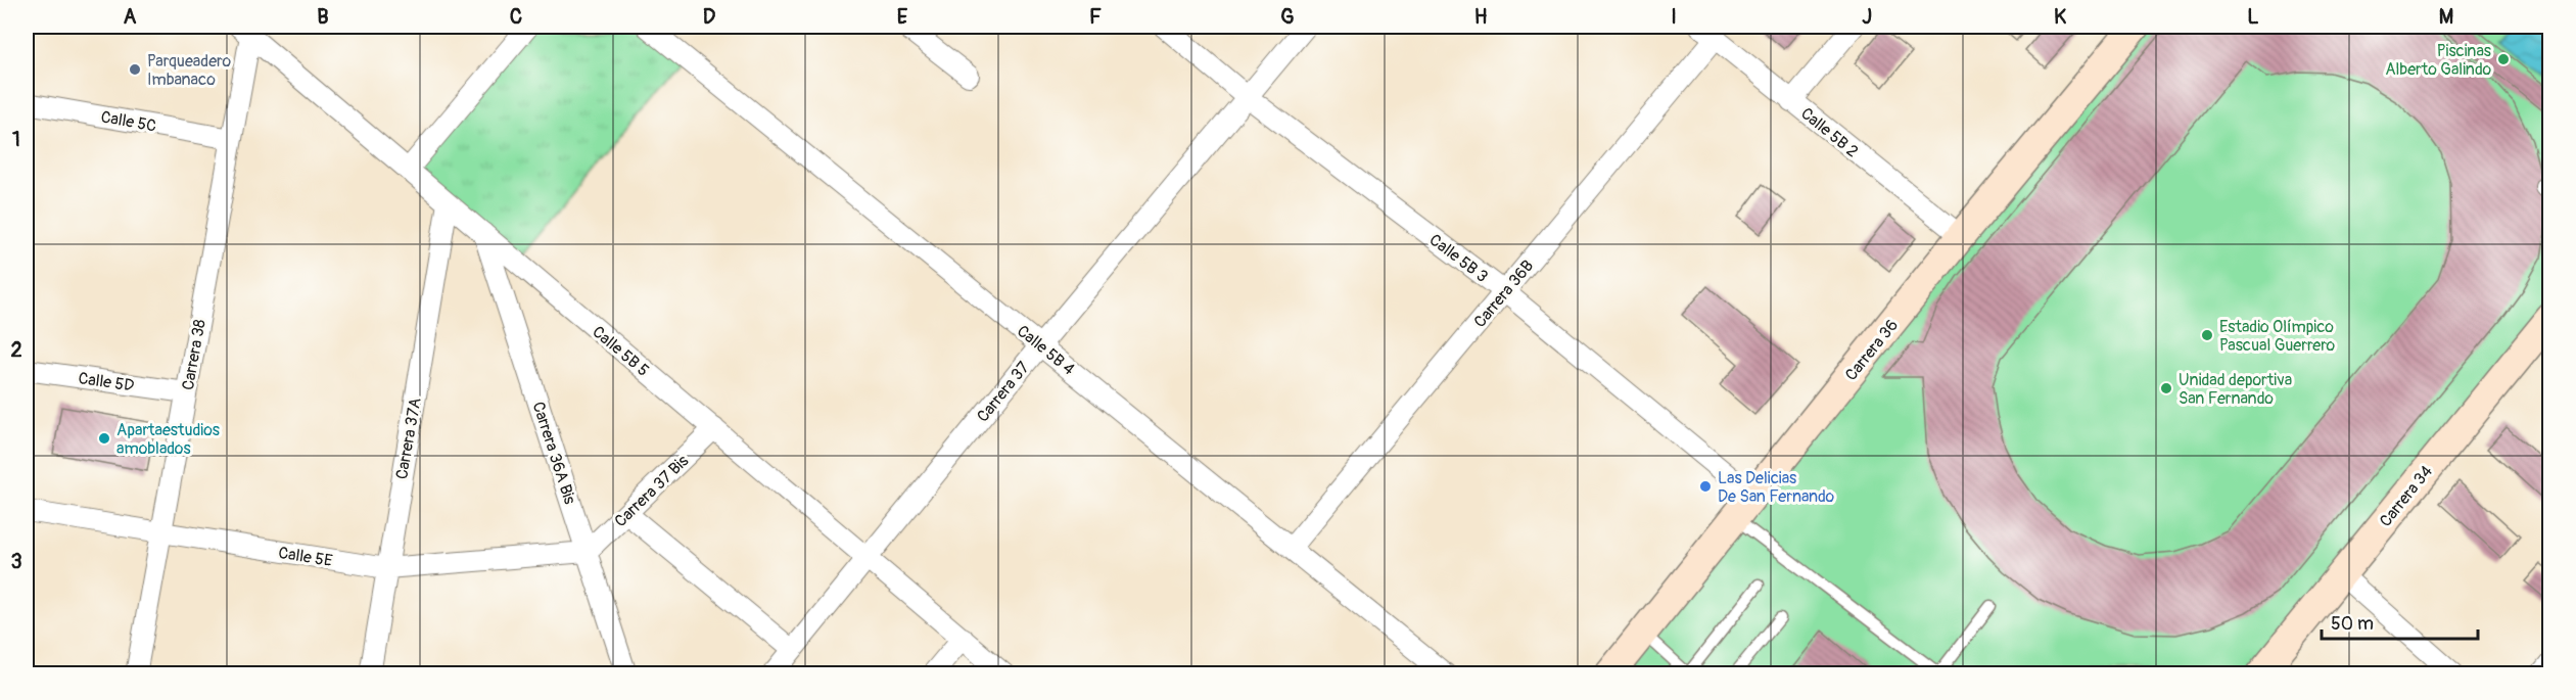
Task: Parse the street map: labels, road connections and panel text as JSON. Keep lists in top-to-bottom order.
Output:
{
  "streets": {
    "street": [
      "Calle 5C",
      "Calle 5B 2",
      "Calle 5B 3",
      "Carrera 36B",
      "Calle 5B 4",
      "Carrera 36",
      "Calle 5B 5",
      "Carrera 38",
      "Calle 5D",
      "Carrera 37",
      "Carrera 37A",
      "Carrera 36A Bis",
      "Carrera 37 Bis",
      "Carrera 34",
      "Calle 5E"
    ]
  },
  "crossings": [
    ["Calle 5C", "Carrera 38"],
    ["Calle 5B 2", "Carrera 36B"],
    ["Calle 5B 2", "Carrera 36"],
    ["Calle 5B 3", "Carrera 36B"],
    ["Calle 5B 3", "Carrera 36"],
    ["Calle 5B 3", "Carrera 37"],
    ["Carrera 36B", "Calle 5B 4"],
    ["Calle 5B 4", "Carrera 37"],
    ["Calle 5B 5", "Carrera 38"],
    ["Calle 5B 5", "Carrera 37"],
    ["Calle 5B 5", "Carrera 37A"],
    ["Calle 5B 5", "Carrera 36A Bis"],
    ["Calle 5B 5", "Carrera 37 Bis"],
    ["Carrera 38", "Calle 5D"],
    ["Carrera 38", "Calle 5E"],
    ["Carrera 37A", "Calle 5E"],
    ["Carrera 36A Bis", "Carrera 37 Bis"],
    ["Carrera 36A Bis", "Calle 5E"],
    ["Carrera 37 Bis", "Calle 5E"]
  ],
  "places": [
    "Piscinas Alberto Galindo",
    "Parqueadero Imbanaco",
    "Estadio Olímpico Pascual Guerrero",
    "Unidad deportiva San Fernando",
    "Apartaestudios amoblados",
    "Las Delicias De San Fernando"
  ],
  "scale_bar": "50 m",
  "grid": {
    "columns": [
      "A",
      "B",
      "C",
      "D",
      "E",
      "F",
      "G",
      "H",
      "I",
      "J",
      "K",
      "L",
      "M"
    ],
    "rows": ["1", "2", "3"]
  }
}
